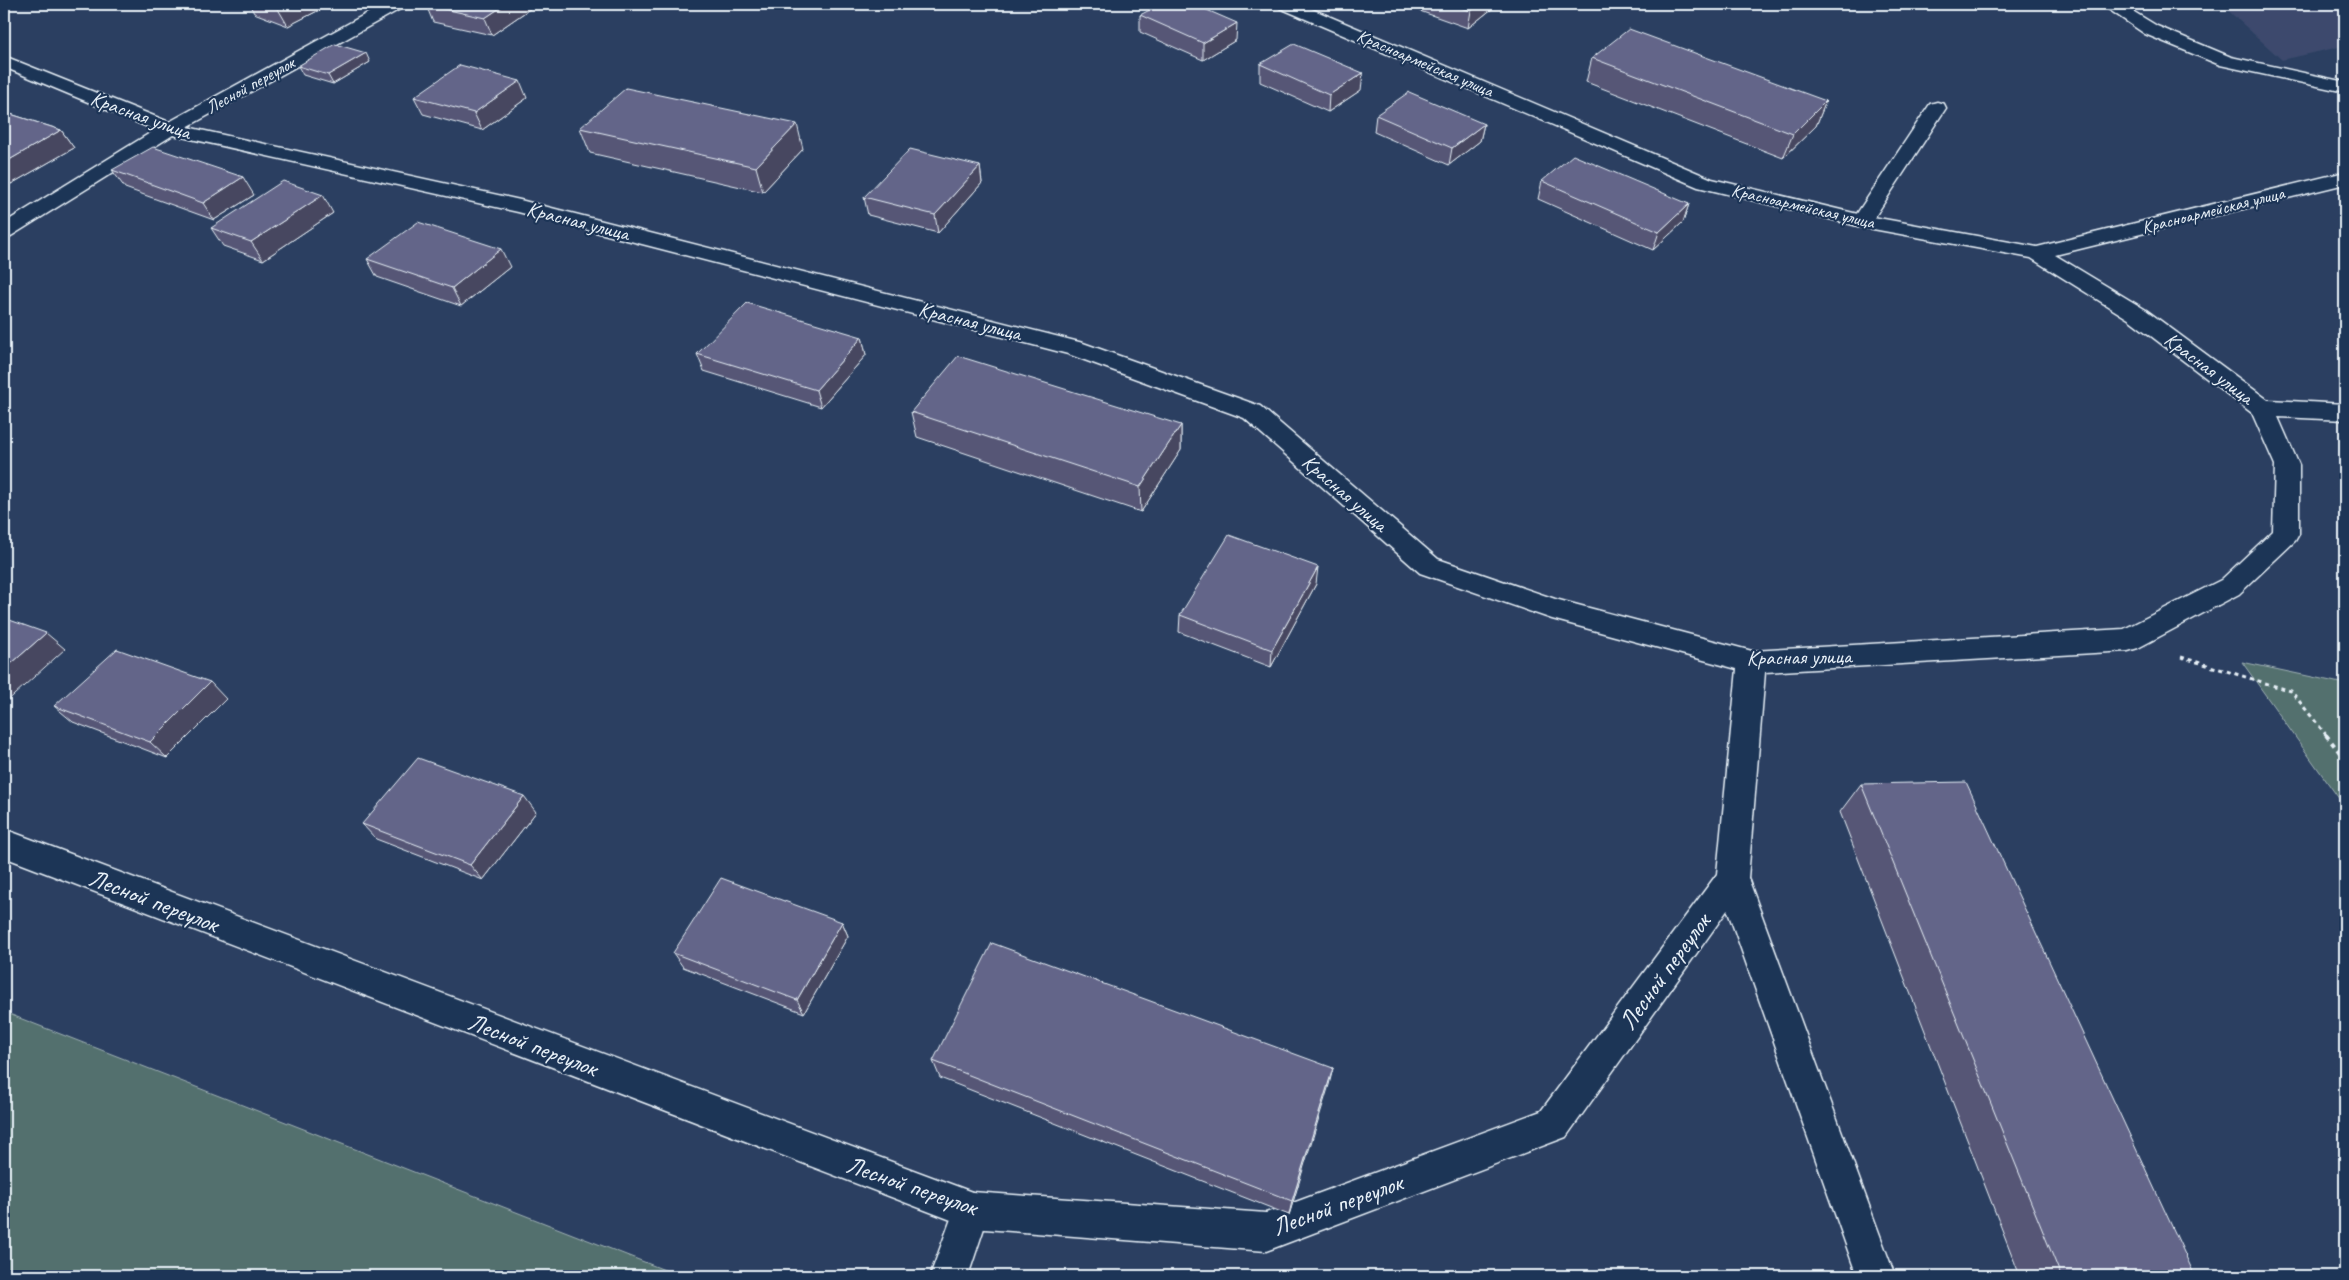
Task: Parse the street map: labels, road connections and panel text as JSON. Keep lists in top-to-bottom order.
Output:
{
  "streets": {
    "street": ["Красноармейская улица", "Лесной переулок", "Красная улица"]
  },
  "crossings": [
    ["Красноармейская улица", "Красная улица"],
    ["Лесной переулок", "Красная улица"]
  ]
}
